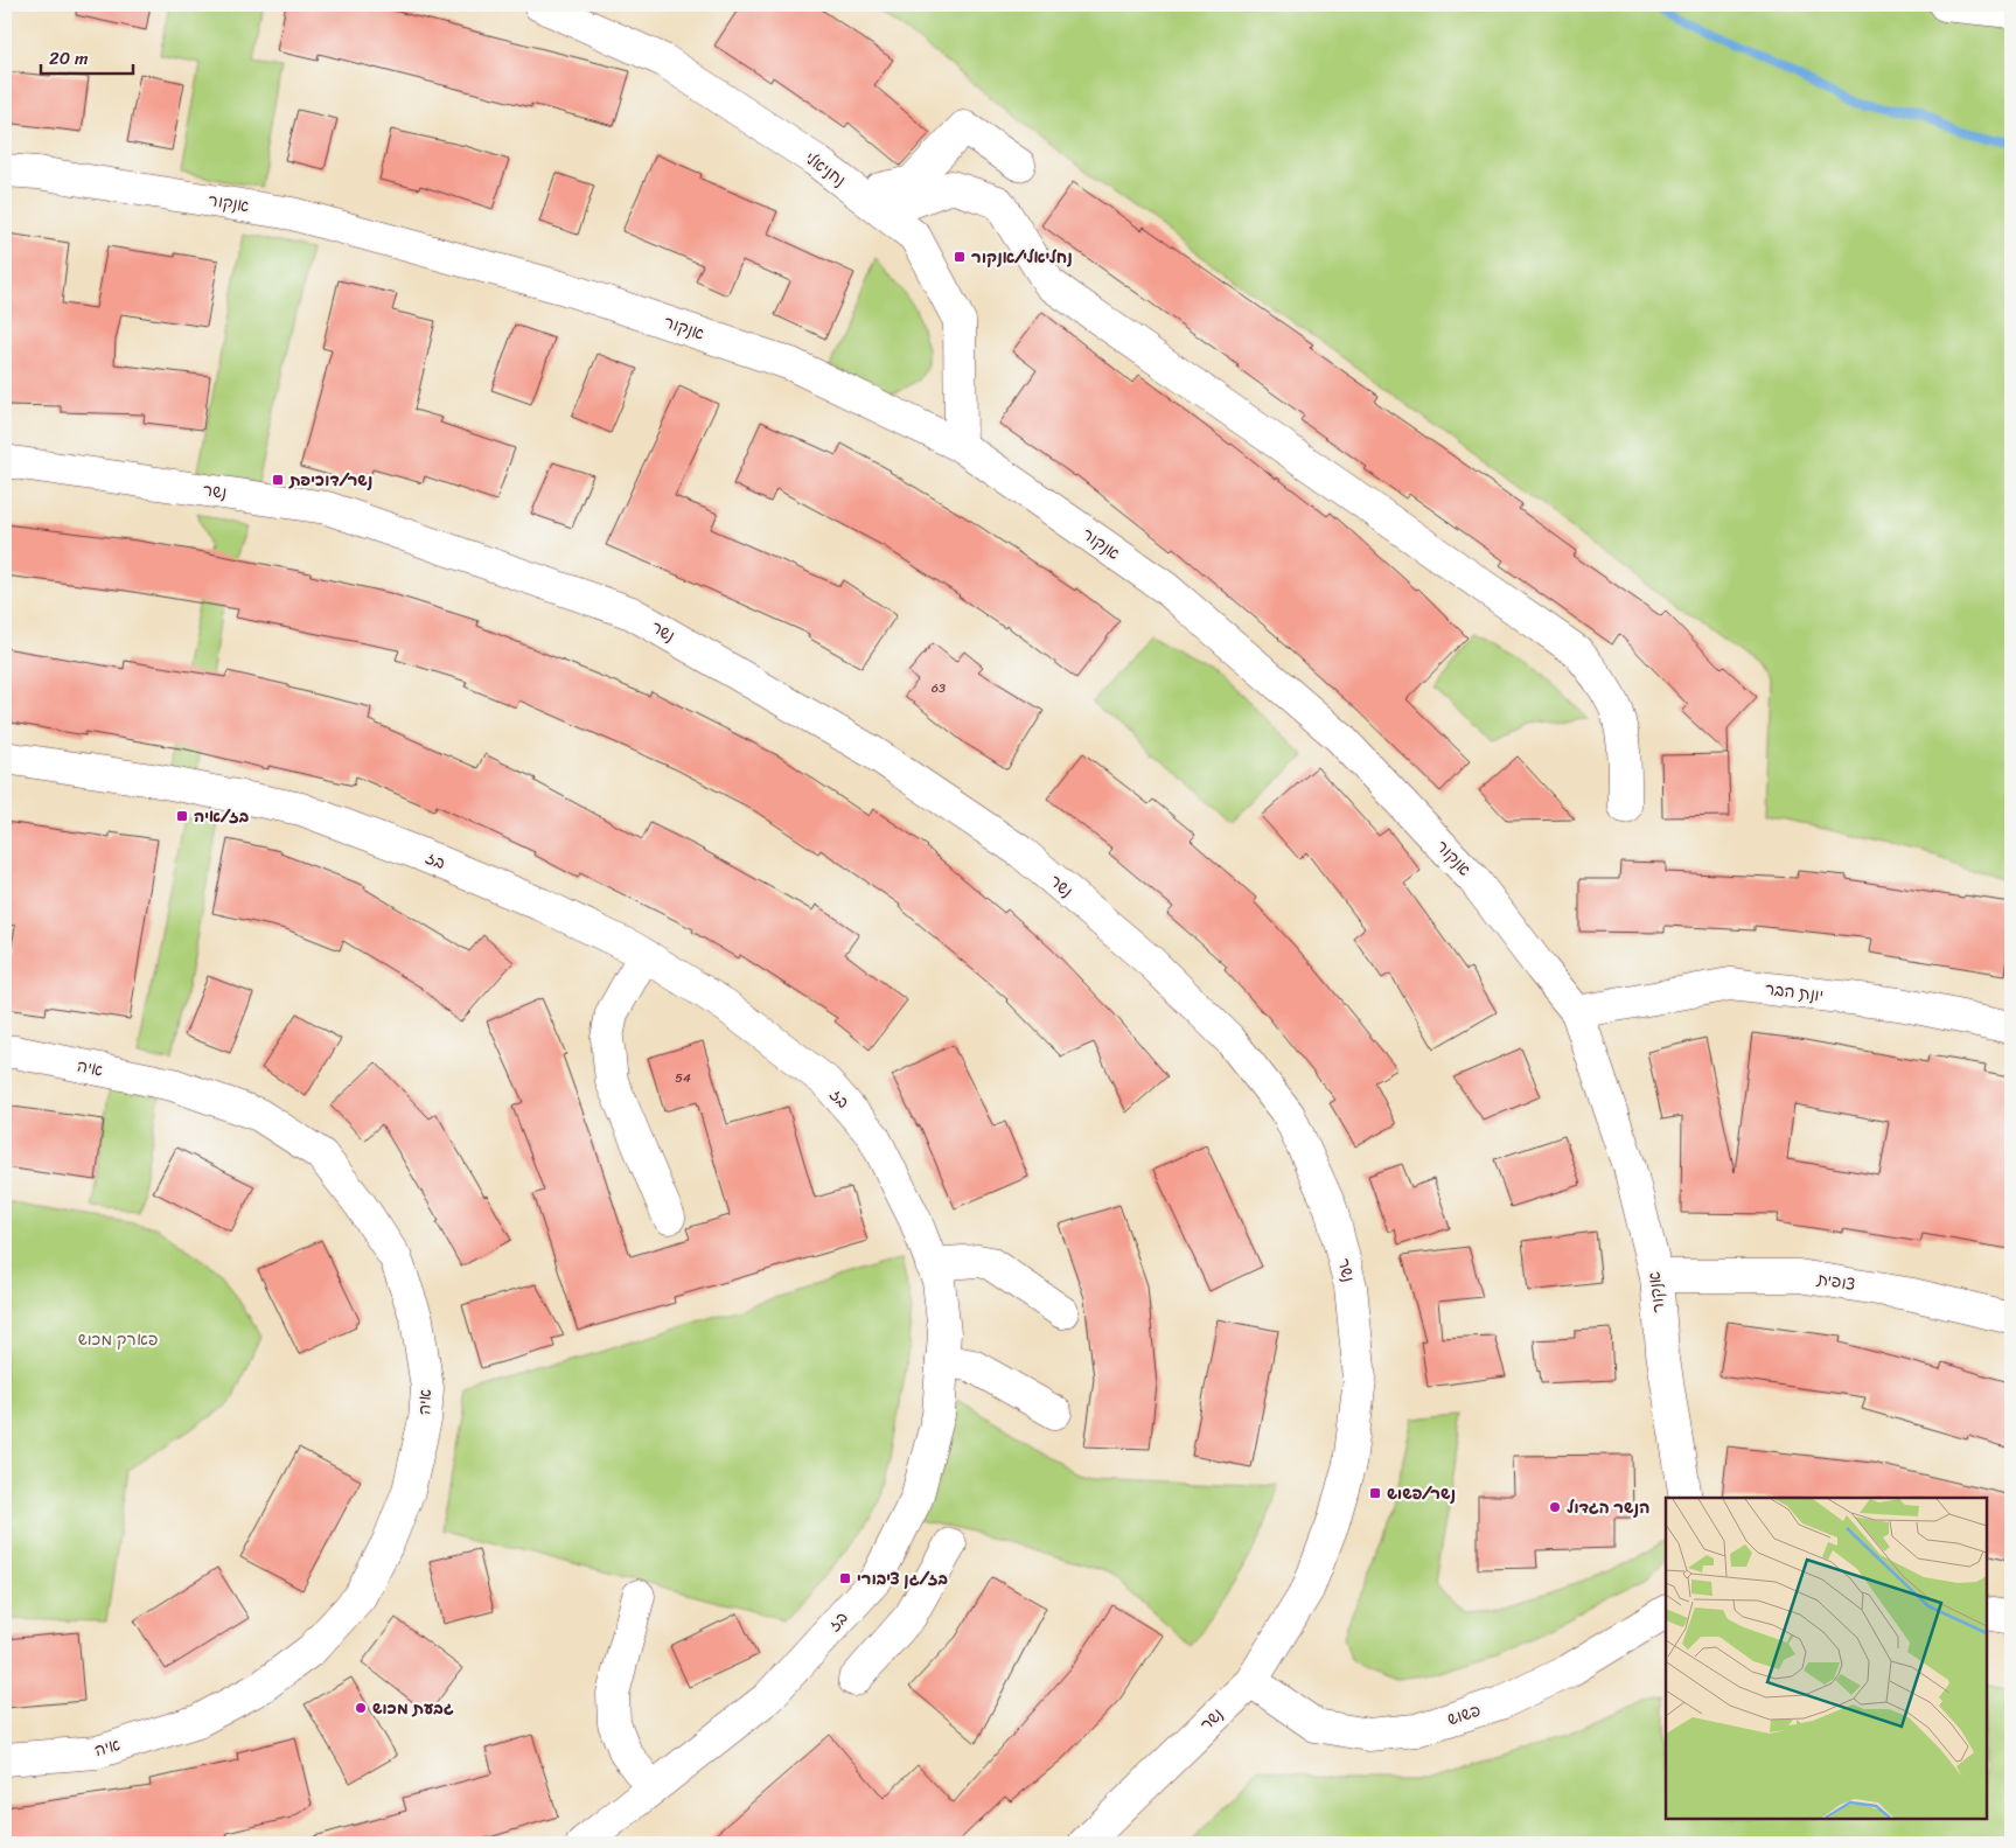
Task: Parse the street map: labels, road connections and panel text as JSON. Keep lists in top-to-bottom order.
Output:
{
  "streets": {
    "street": [
      "נחניאלי",
      "אנקור",
      "נשר",
      "בז",
      "יונת הבר",
      "איה",
      "צופית",
      "פשוש"
    ]
  },
  "crossings": [
    ["נחניאלי", "אנקור"],
    ["אנקור", "יונת הבר"],
    ["אנקור", "צופית"],
    ["נשר", "פשוש"]
  ],
  "parks": ["פארק מכוש"],
  "places": {
    "transit": [
      "נחליאלי/אנקור",
      "נשר/דוכיפת",
      "בז/איה",
      "נשר/פשוש",
      "בז/גן ציבורי"
    ],
    "other": ["הנשר הגדול", "גבעת מכוש"]
  },
  "house_numbers": ["63", "54"],
  "scale_bar": "20 m"
}
